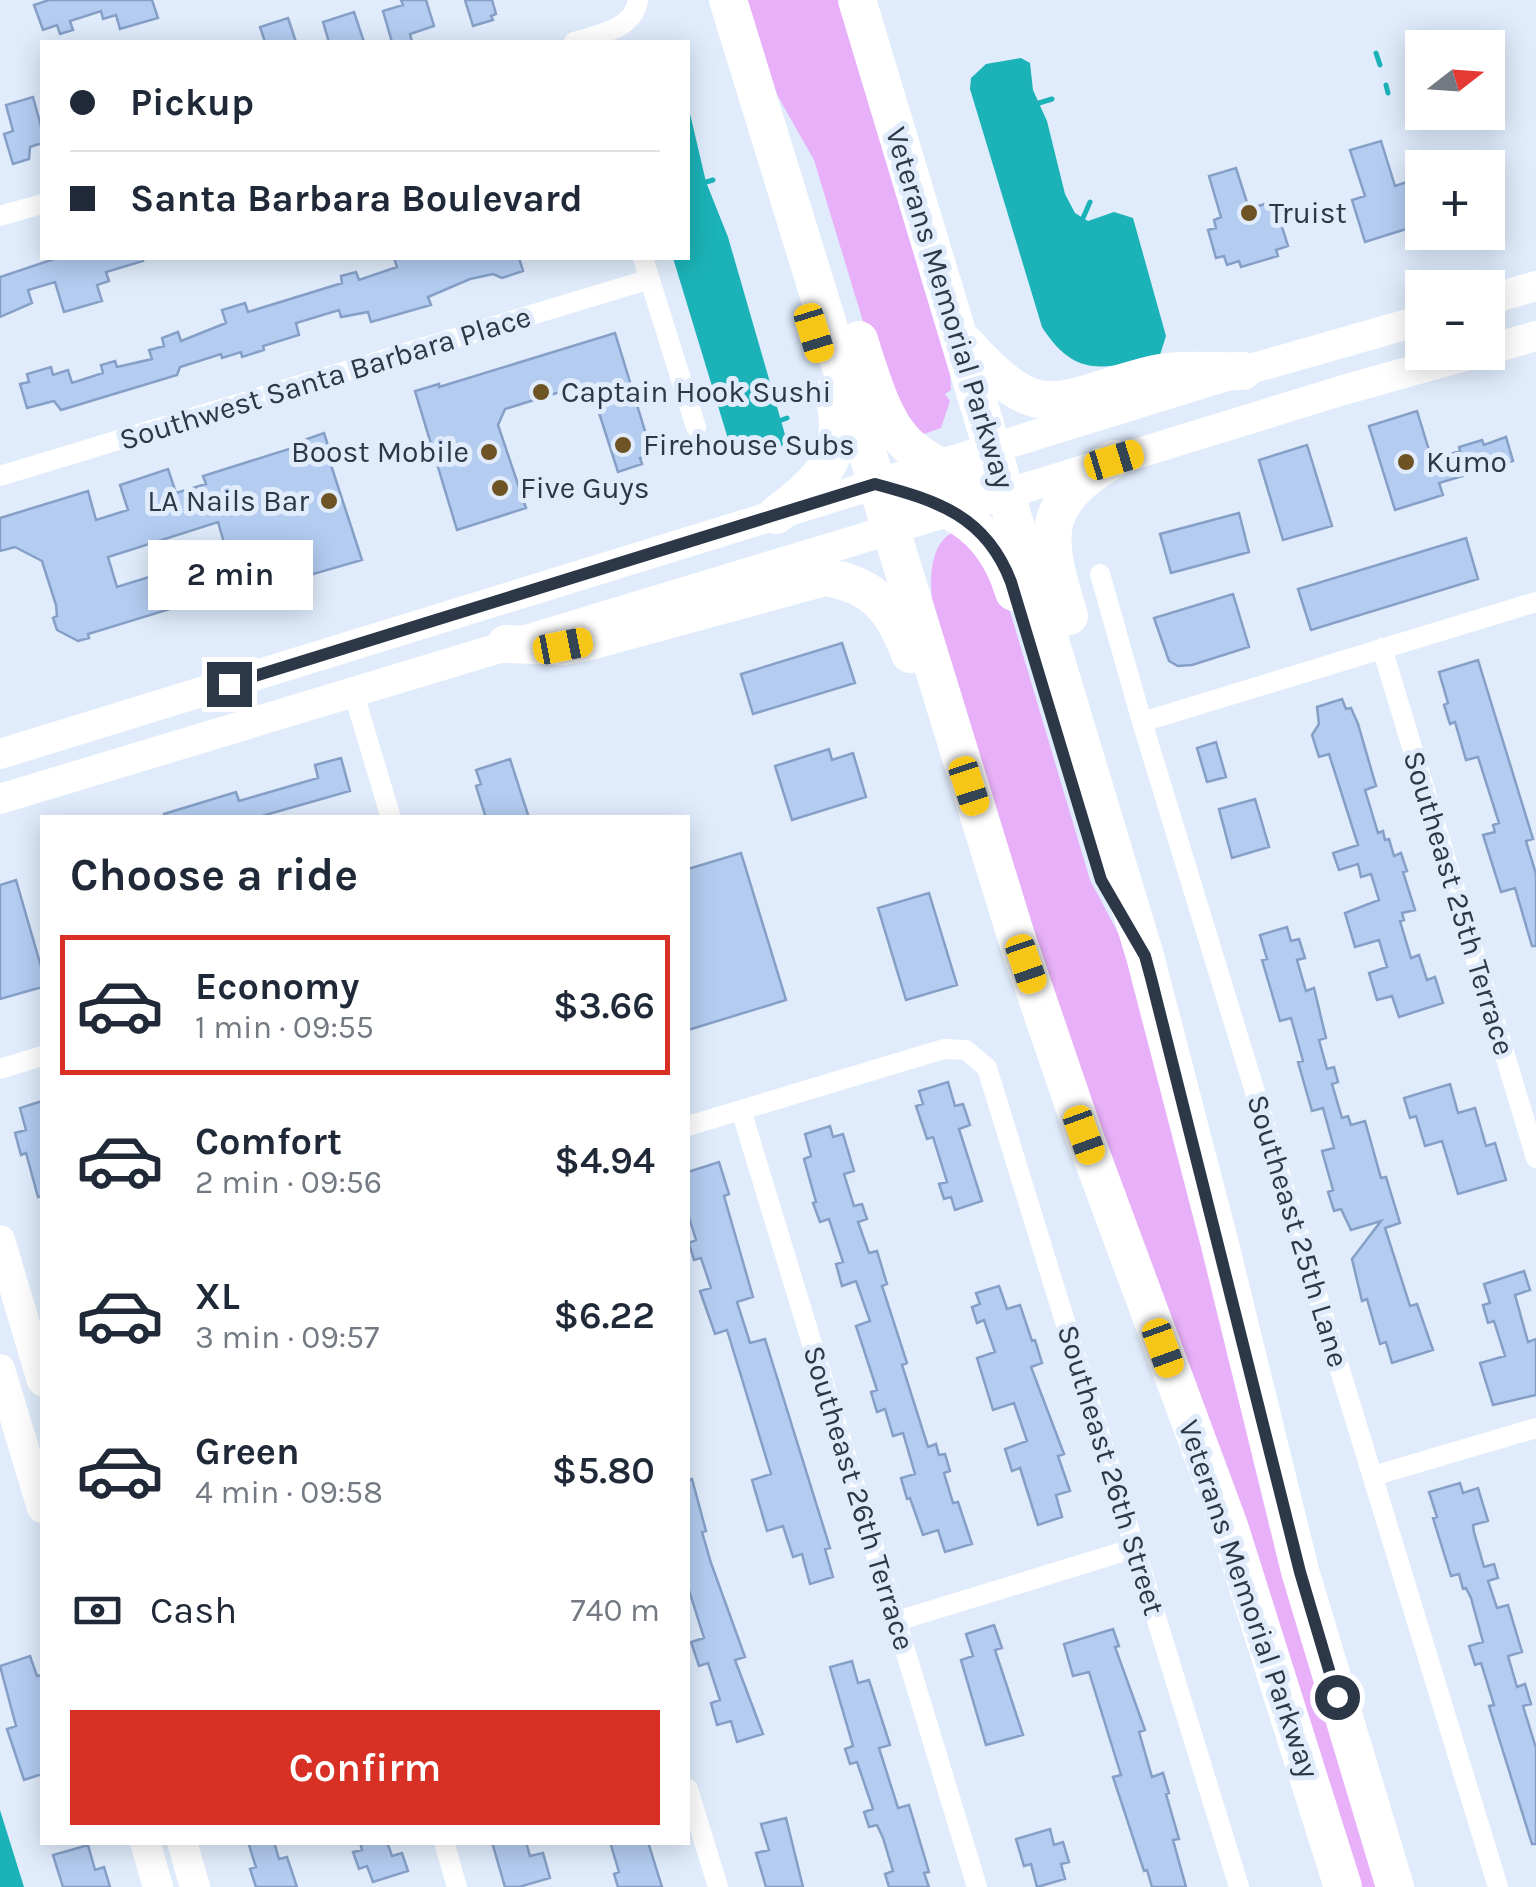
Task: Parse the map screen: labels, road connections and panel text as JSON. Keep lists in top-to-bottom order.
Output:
{
  "streets": {
    "highway": ["Veterans Memorial Parkway"],
    "street": [
      "Southwest Santa Barbara Place",
      "Southeast 25th Terrace",
      "Southeast 25th Lane",
      "Southeast 26th Street",
      "Southeast 26th Terrace"
    ]
  },
  "crossings": [
    ["Southeast 26th Street", "Southeast 26th Terrace"]
  ],
  "places": [
    "Truist",
    "Captain Hook Sushi",
    "Firehouse Subs",
    "Boost Mobile",
    "Kumo",
    "Five Guys",
    "LA Nails Bar"
  ],
  "north": "right",
  "page": {
    "map_buttons": ["+", "−"],
    "banner": ["Pickup", "Santa Barbara Boulevard"],
    "bubble": "2 min",
    "heading": "Choose a ride",
    "list": [
      {
        "name": "Economy",
        "note": "1 min · 09:55",
        "value": "$3.66"
      },
      {
        "name": "Comfort",
        "note": "2 min · 09:56",
        "value": "$4.94"
      },
      {
        "name": "XL",
        "note": "3 min · 09:57",
        "value": "$6.22"
      },
      {
        "name": "Green",
        "note": "4 min · 09:58",
        "value": "$5.80"
      }
    ],
    "pay": ["Cash", "740 m"],
    "buttons": "Confirm"
  }
}
